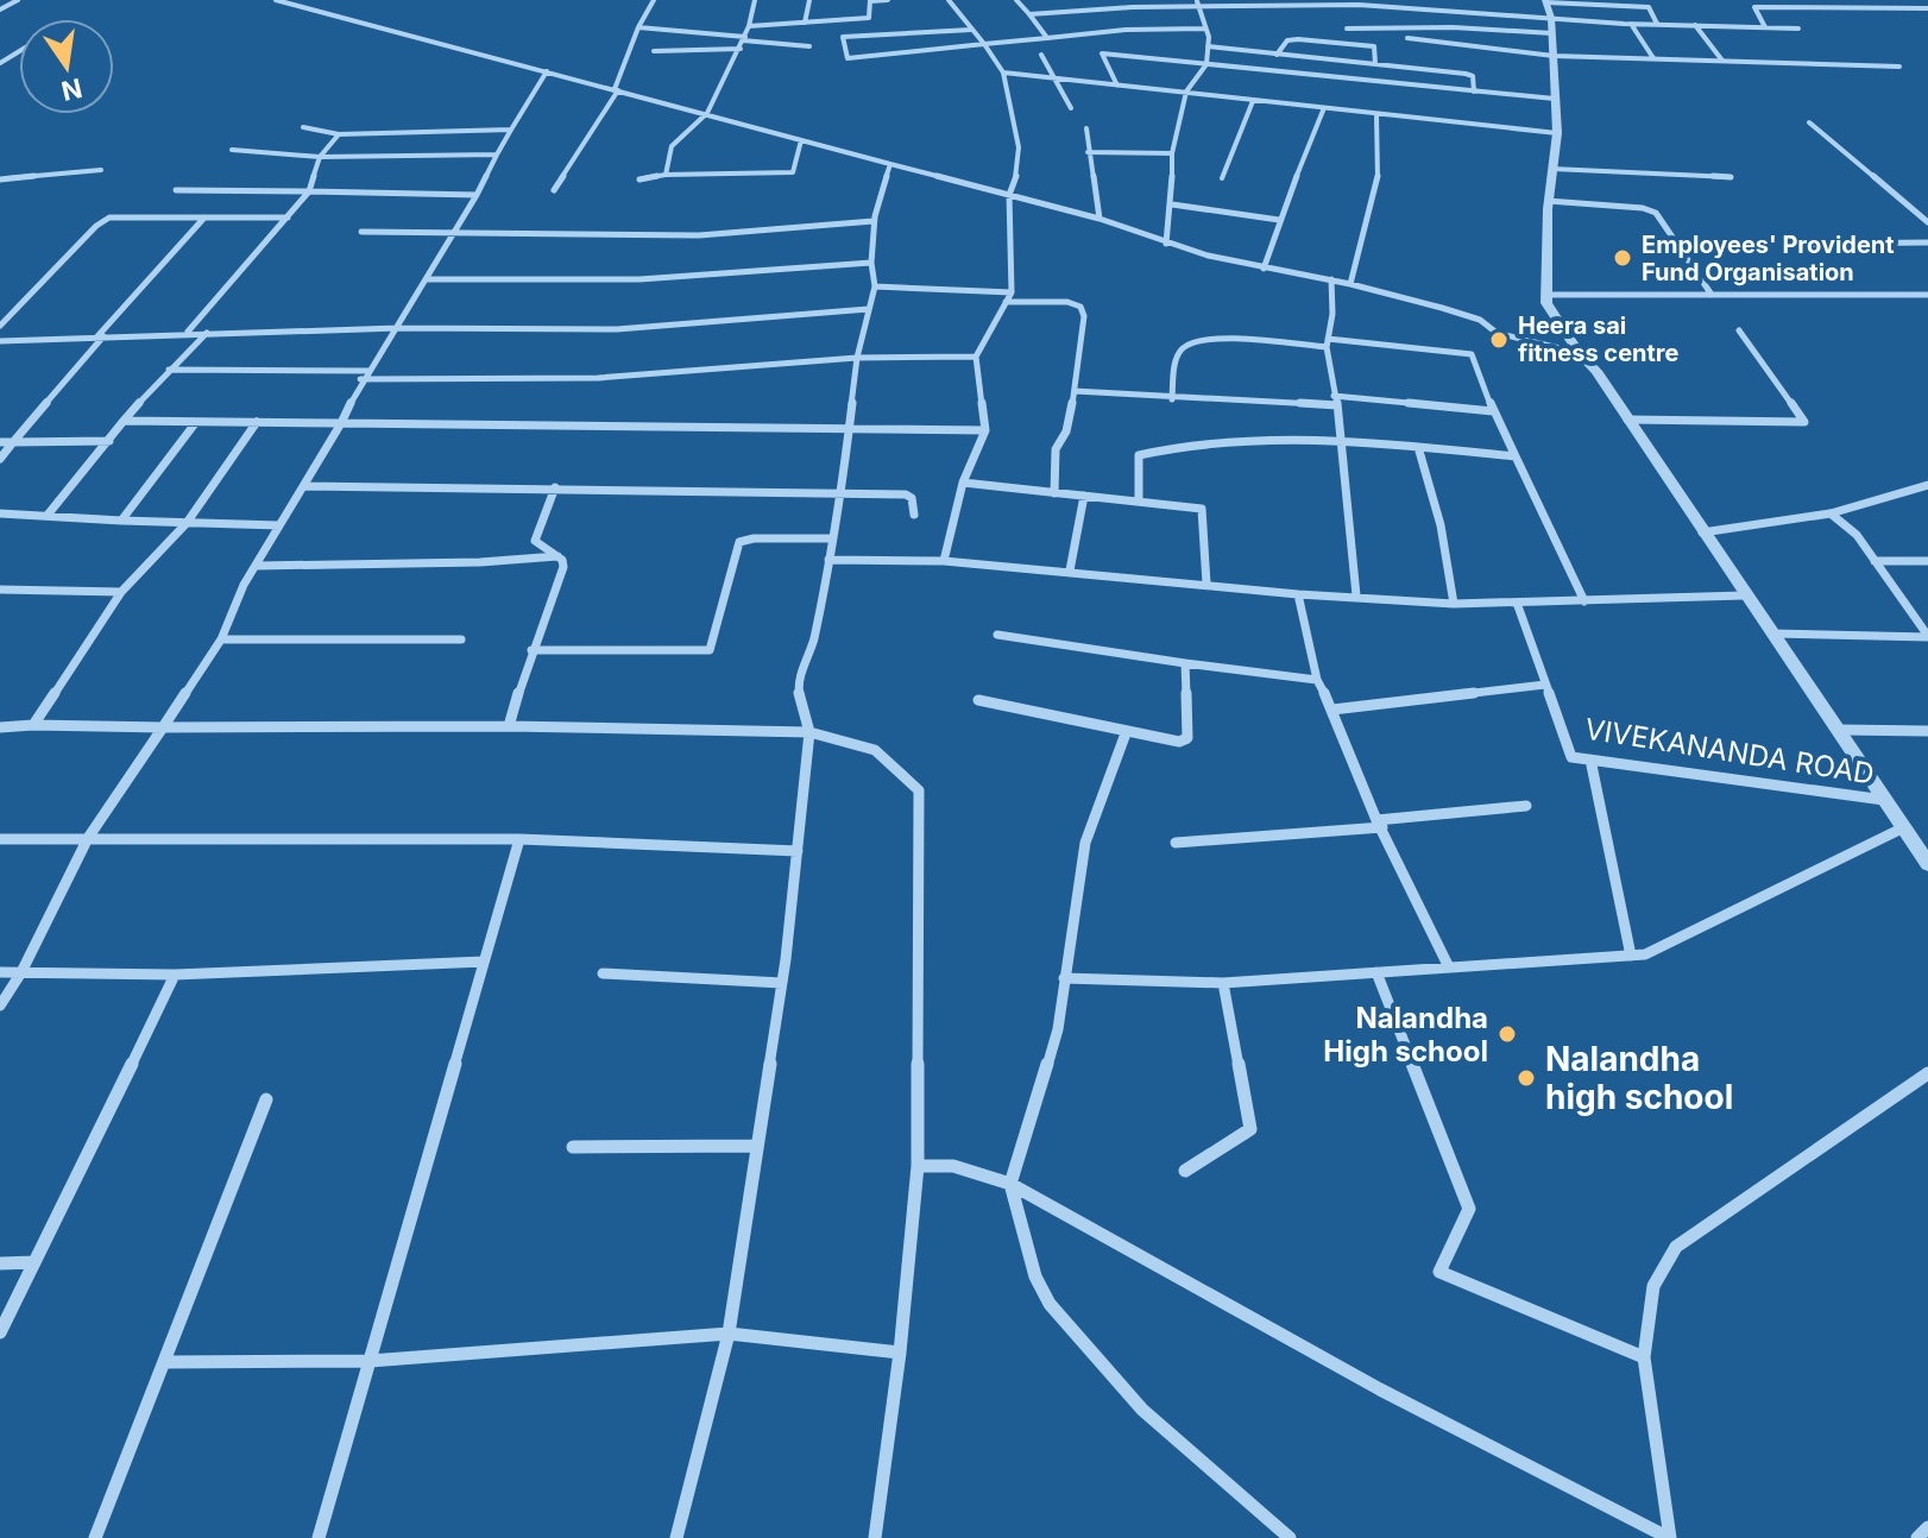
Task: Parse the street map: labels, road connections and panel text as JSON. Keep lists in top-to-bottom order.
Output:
{
  "streets": {
    "street": ["VIVEKANANDA ROAD"]
  },
  "places": [
    "Employees' Provident Fund Organisation",
    "Heera sai fitness centre",
    "Nalandha High school",
    "Nalandha high school"
  ],
  "north": "bottom"
}
